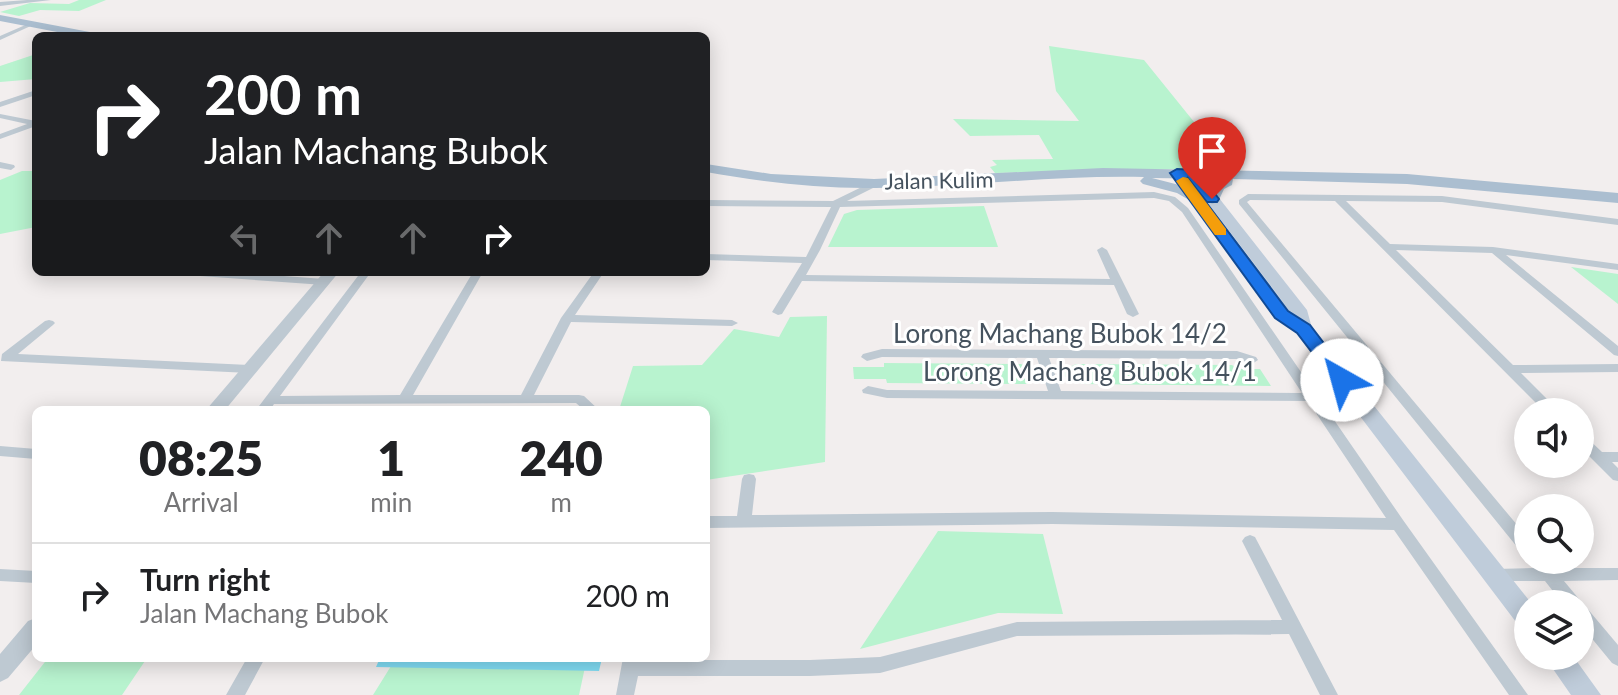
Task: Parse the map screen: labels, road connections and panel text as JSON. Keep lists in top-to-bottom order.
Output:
{
  "streets": {
    "main road": ["Jalan Kulim"],
    "street": ["Lorong Machang Bubok 14/2", "Lorong Machang Bubok 14/1"]
  },
  "page": {
    "turn": ["200 m", "Jalan Machang Bubok"],
    "eta": [
      "08:25",
      "Arrival",
      "1",
      "min",
      "240",
      "m"
    ],
    "list": [
      {
        "name": "Turn right",
        "note": "Jalan Machang Bubok",
        "value": "200 m"
      }
    ]
  }
}
